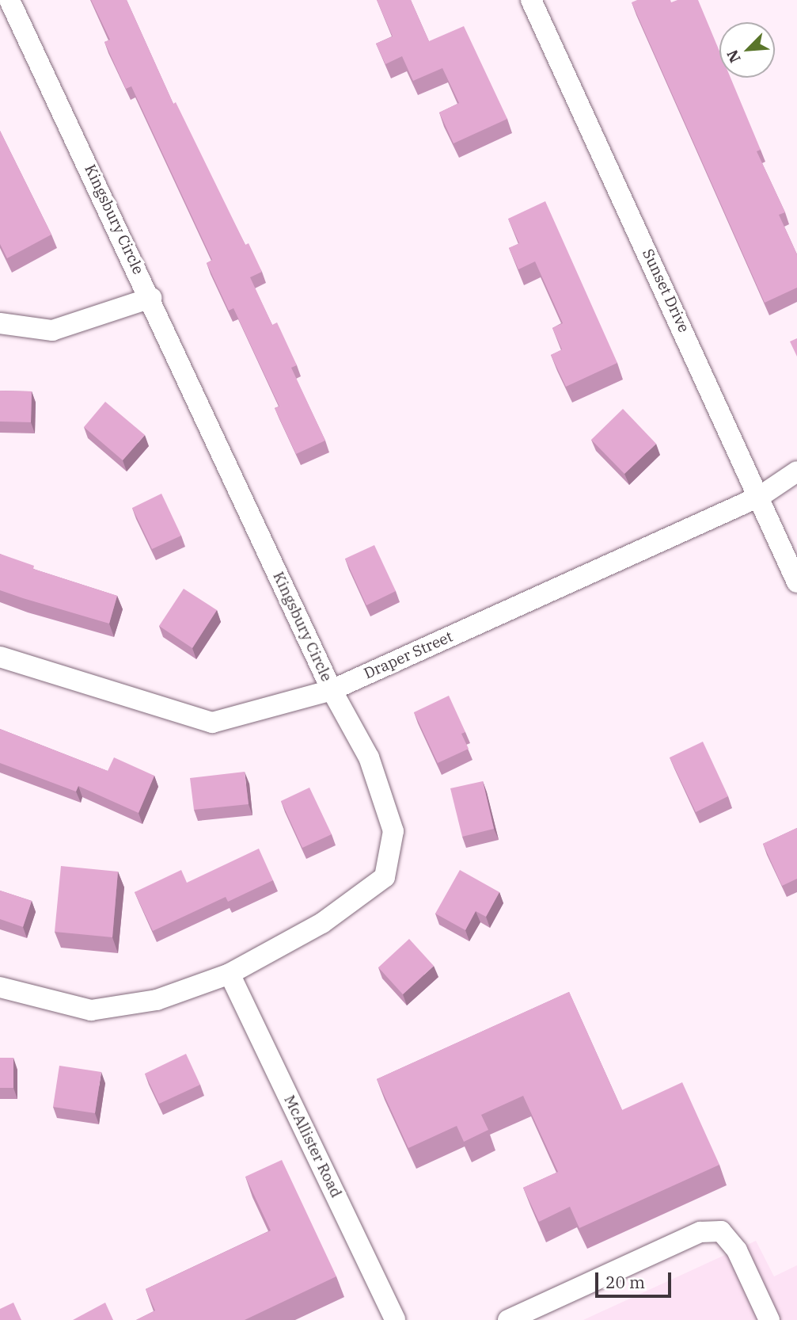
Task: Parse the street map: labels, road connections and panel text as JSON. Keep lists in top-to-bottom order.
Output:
{
  "streets": {
    "street": [
      "Kingsbury Circle",
      "Sunset Drive",
      "Draper Street",
      "McAllister Road"
    ]
  },
  "crossings": [
    ["Kingsbury Circle", "Draper Street"],
    ["Kingsbury Circle", "McAllister Road"],
    ["Sunset Drive", "Draper Street"]
  ],
  "scale_bar": "20 m",
  "north": "bottom left"
}
